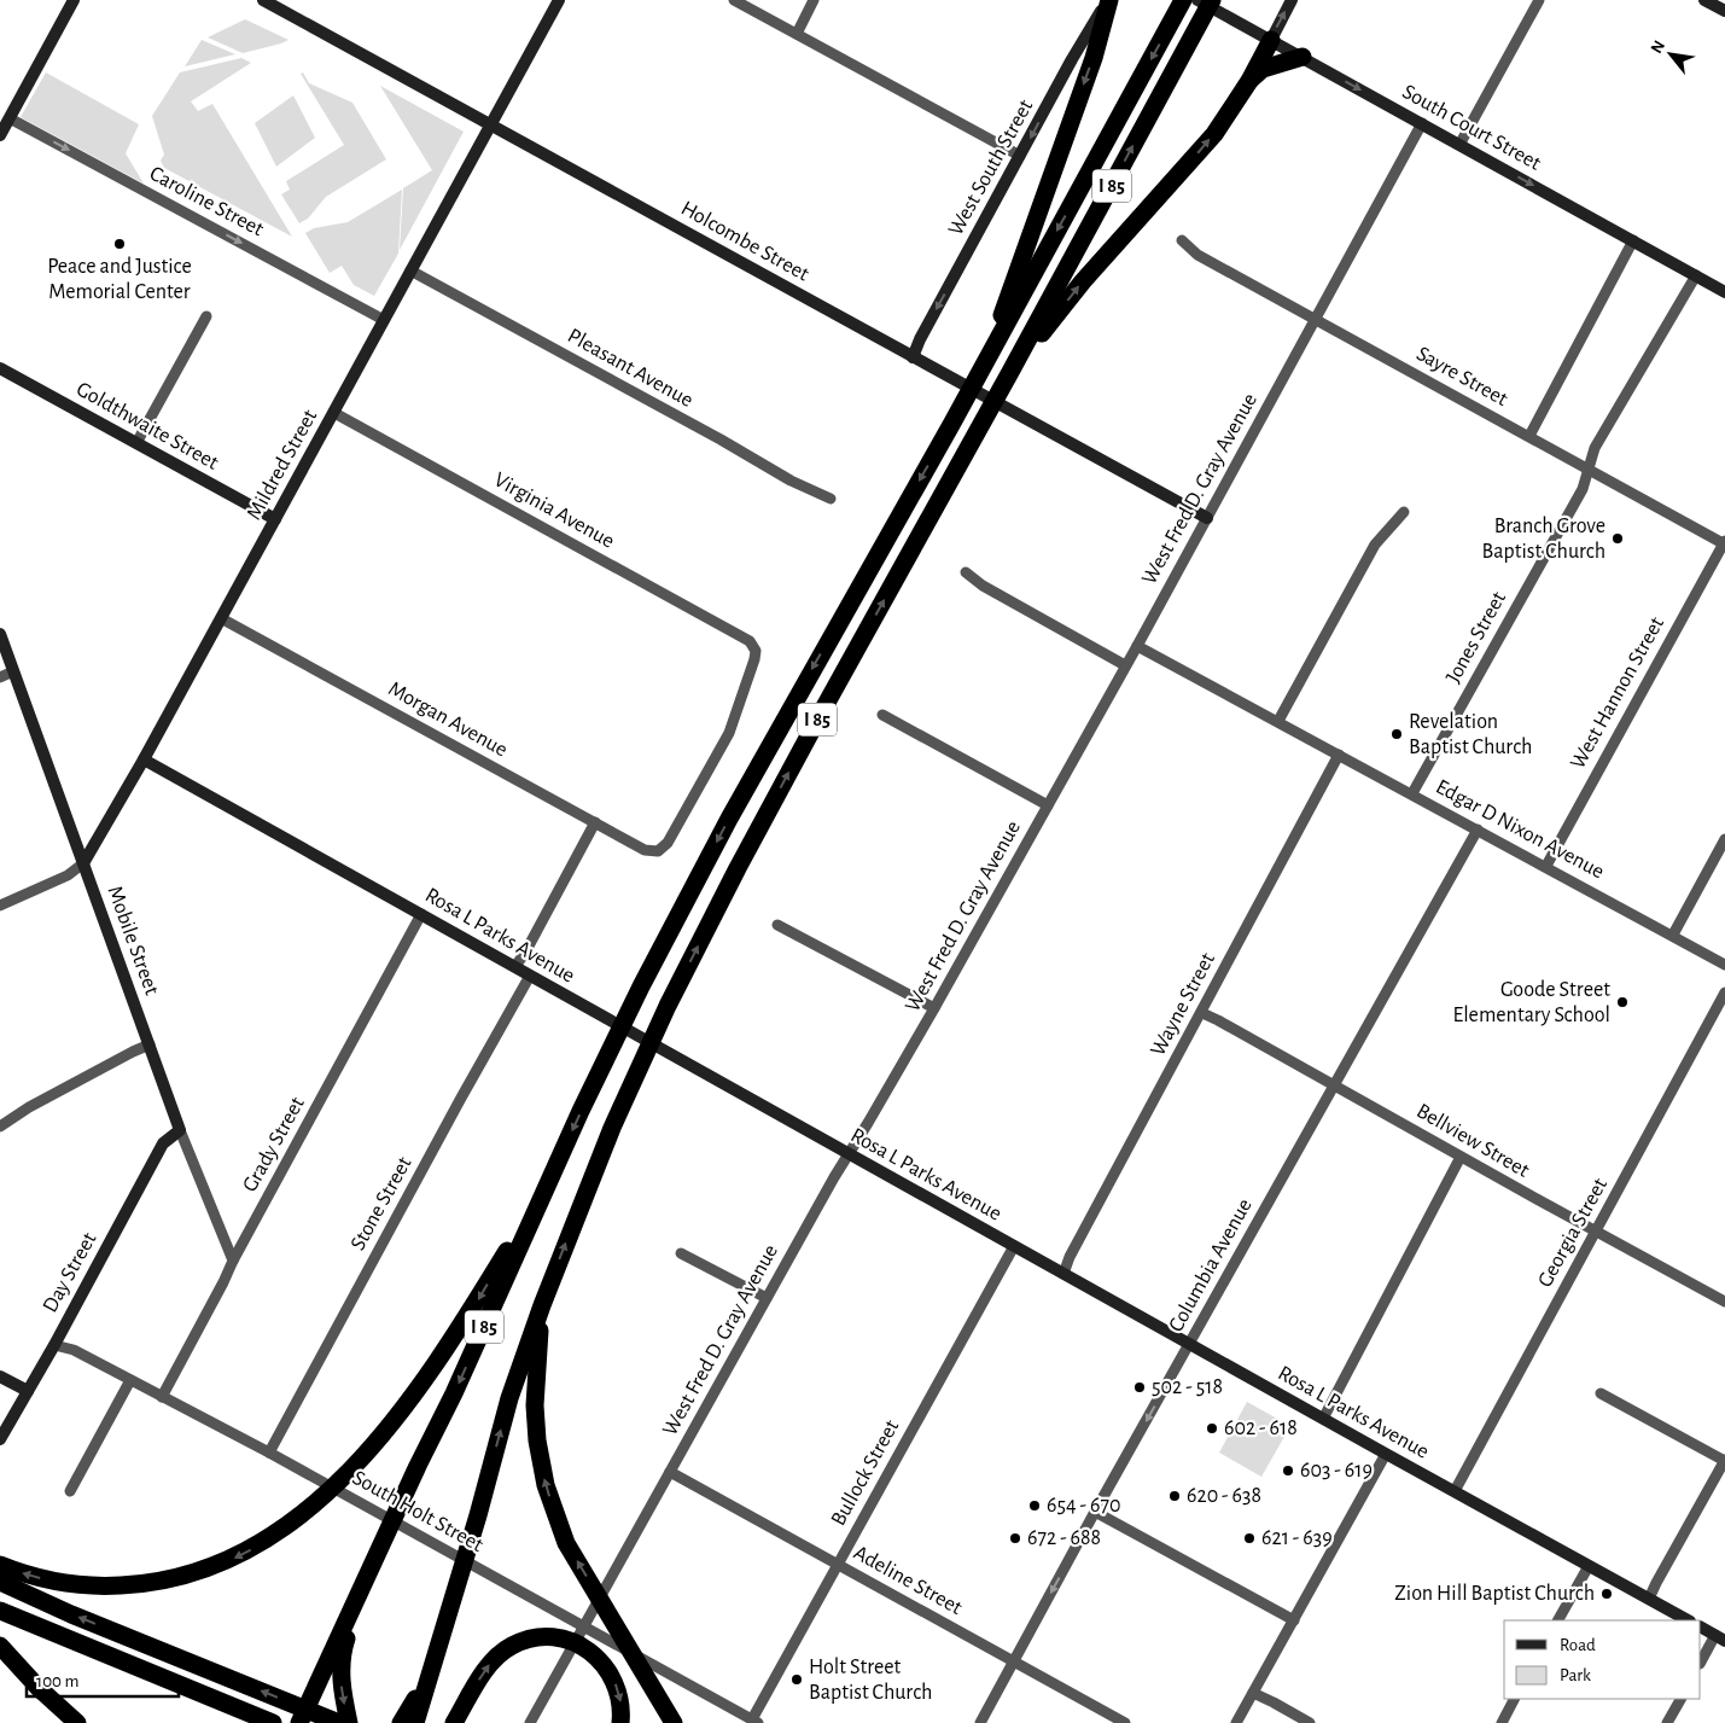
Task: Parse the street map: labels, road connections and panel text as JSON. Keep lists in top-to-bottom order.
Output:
{
  "streets": {
    "highway": ["I 85"],
    "street": [
      "South Court Street",
      "West South Street",
      "Caroline Street",
      "Holcombe Street",
      "Pleasant Avenue",
      "Sayre Street",
      "Goldthwaite Street",
      "Mildred Street",
      "West Fred D. Gray Avenue",
      "Virginia Avenue",
      "Jones Street",
      "West Hannon Street",
      "Morgan Avenue",
      "Edgar D Nixon Avenue",
      "Rosa L Parks Avenue",
      "Mobile Street",
      "Wayne Street",
      "Bellview Street",
      "Grady Street",
      "Stone Street",
      "Georgia Street",
      "Columbia Avenue",
      "Day Street",
      "Bullock Street",
      "South Holt Street",
      "Adeline Street"
    ]
  },
  "crossings": [
    ["South Court Street", "West Fred D. Gray Avenue"],
    ["South Court Street", "Jones Street"],
    ["West South Street", "Holcombe Street"],
    ["Caroline Street", "Mildred Street"],
    ["Holcombe Street", "Mildred Street"],
    ["Holcombe Street", "West Fred D. Gray Avenue"],
    ["Pleasant Avenue", "Mildred Street"],
    ["Sayre Street", "West Fred D. Gray Avenue"],
    ["Sayre Street", "Jones Street"],
    ["Sayre Street", "West Hannon Street"],
    ["Goldthwaite Street", "Mildred Street"],
    ["Mildred Street", "Virginia Avenue"],
    ["Mildred Street", "Morgan Avenue"],
    ["Mildred Street", "Rosa L Parks Avenue"],
    ["Mildred Street", "Mobile Street"],
    ["West Fred D. Gray Avenue", "Edgar D Nixon Avenue"],
    ["West Fred D. Gray Avenue", "Rosa L Parks Avenue"],
    ["West Fred D. Gray Avenue", "South Holt Street"],
    ["West Fred D. Gray Avenue", "Adeline Street"],
    ["Virginia Avenue", "Morgan Avenue"],
    ["Jones Street", "Edgar D Nixon Avenue"],
    ["West Hannon Street", "Edgar D Nixon Avenue"],
    ["Edgar D Nixon Avenue", "Wayne Street"],
    ["Edgar D Nixon Avenue", "Columbia Avenue"],
    ["Rosa L Parks Avenue", "Wayne Street"],
    ["Rosa L Parks Avenue", "Grady Street"],
    ["Rosa L Parks Avenue", "Stone Street"],
    ["Rosa L Parks Avenue", "Georgia Street"],
    ["Rosa L Parks Avenue", "Columbia Avenue"],
    ["Rosa L Parks Avenue", "Bullock Street"],
    ["Mobile Street", "Grady Street"],
    ["Mobile Street", "Day Street"],
    ["Wayne Street", "Bellview Street"],
    ["Bellview Street", "Georgia Street"],
    ["Bellview Street", "Columbia Avenue"],
    ["Grady Street", "South Holt Street"],
    ["Stone Street", "South Holt Street"],
    ["Columbia Avenue", "Adeline Street"],
    ["Day Street", "South Holt Street"],
    ["Bullock Street", "South Holt Street"],
    ["Bullock Street", "Adeline Street"]
  ],
  "one_way": [
    "South Court Street",
    "West South Street",
    "Caroline Street",
    "Columbia Avenue"
  ],
  "places": [
    "Peace and Justice Memorial Center",
    "Branch Grove Baptist Church",
    "Revelation Baptist Church",
    "Goode Street Elementary School",
    "502 - 518",
    "602 - 618",
    "603 - 619",
    "620 - 638",
    "654 - 670",
    "672 - 688",
    "621 - 639",
    "Zion Hill Baptist Church",
    "Holt Street Baptist Church"
  ],
  "legend": ["Road", "Park"],
  "scale_bar": "100 m",
  "north": "top left"
}
